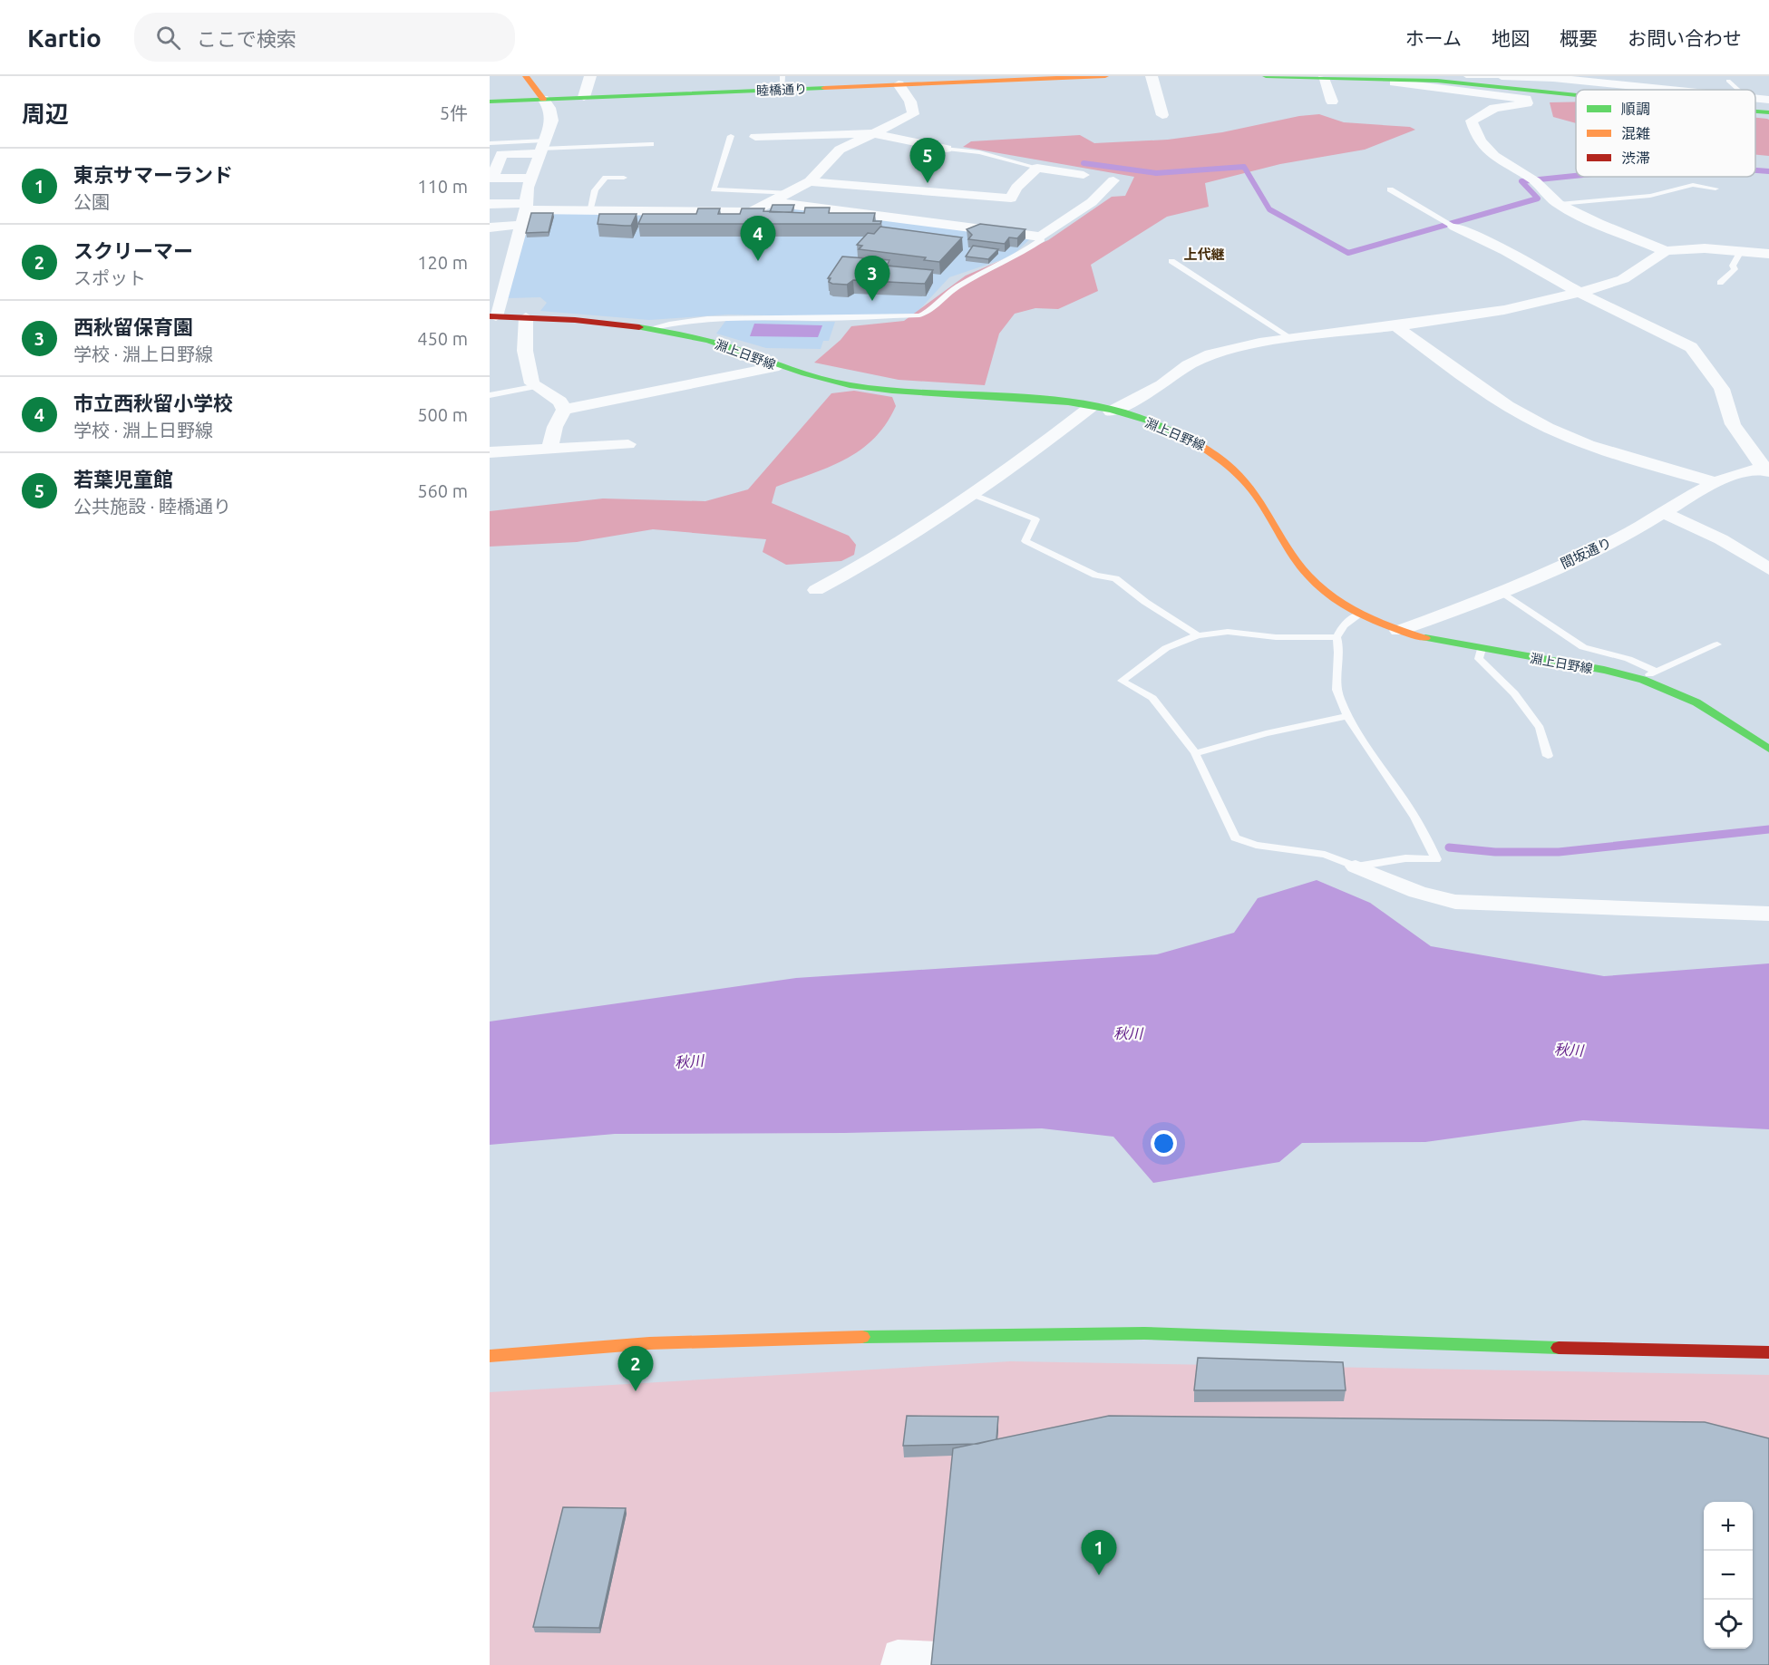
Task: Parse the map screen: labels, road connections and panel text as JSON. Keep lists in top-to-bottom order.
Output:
{
  "streets": {
    "main road": ["睦橋通り", "淵上日野線"],
    "street": ["間坂通り"]
  },
  "crossings": [
    ["淵上日野線", "間坂通り"]
  ],
  "districts": ["上代継"],
  "water": ["秋川"],
  "legend": ["順調", "混雑", "渋滞"],
  "page": {
    "header": "Kartio",
    "search": "ここで検索",
    "nav": [
      "ホーム",
      "地図",
      "概要",
      "お問い合わせ"
    ],
    "heading": ["周辺", "5件"],
    "pins": [
      "5",
      "4",
      "3",
      "2",
      "1"
    ],
    "list": [
      {
        "mark": "1",
        "name": "東京サマーランド",
        "note": "公園",
        "value": "110 m"
      },
      {
        "mark": "2",
        "name": "スクリーマー",
        "note": "スポット",
        "value": "120 m"
      },
      {
        "mark": "3",
        "name": "西秋留保育園",
        "note": "学校 · 淵上日野線",
        "value": "450 m"
      },
      {
        "mark": "4",
        "name": "市立西秋留小学校",
        "note": "学校 · 淵上日野線",
        "value": "500 m"
      },
      {
        "mark": "5",
        "name": "若葉児童館",
        "note": "公共施設 · 睦橋通り",
        "value": "560 m"
      }
    ],
    "map_buttons": ["+", "−"]
  }
}
